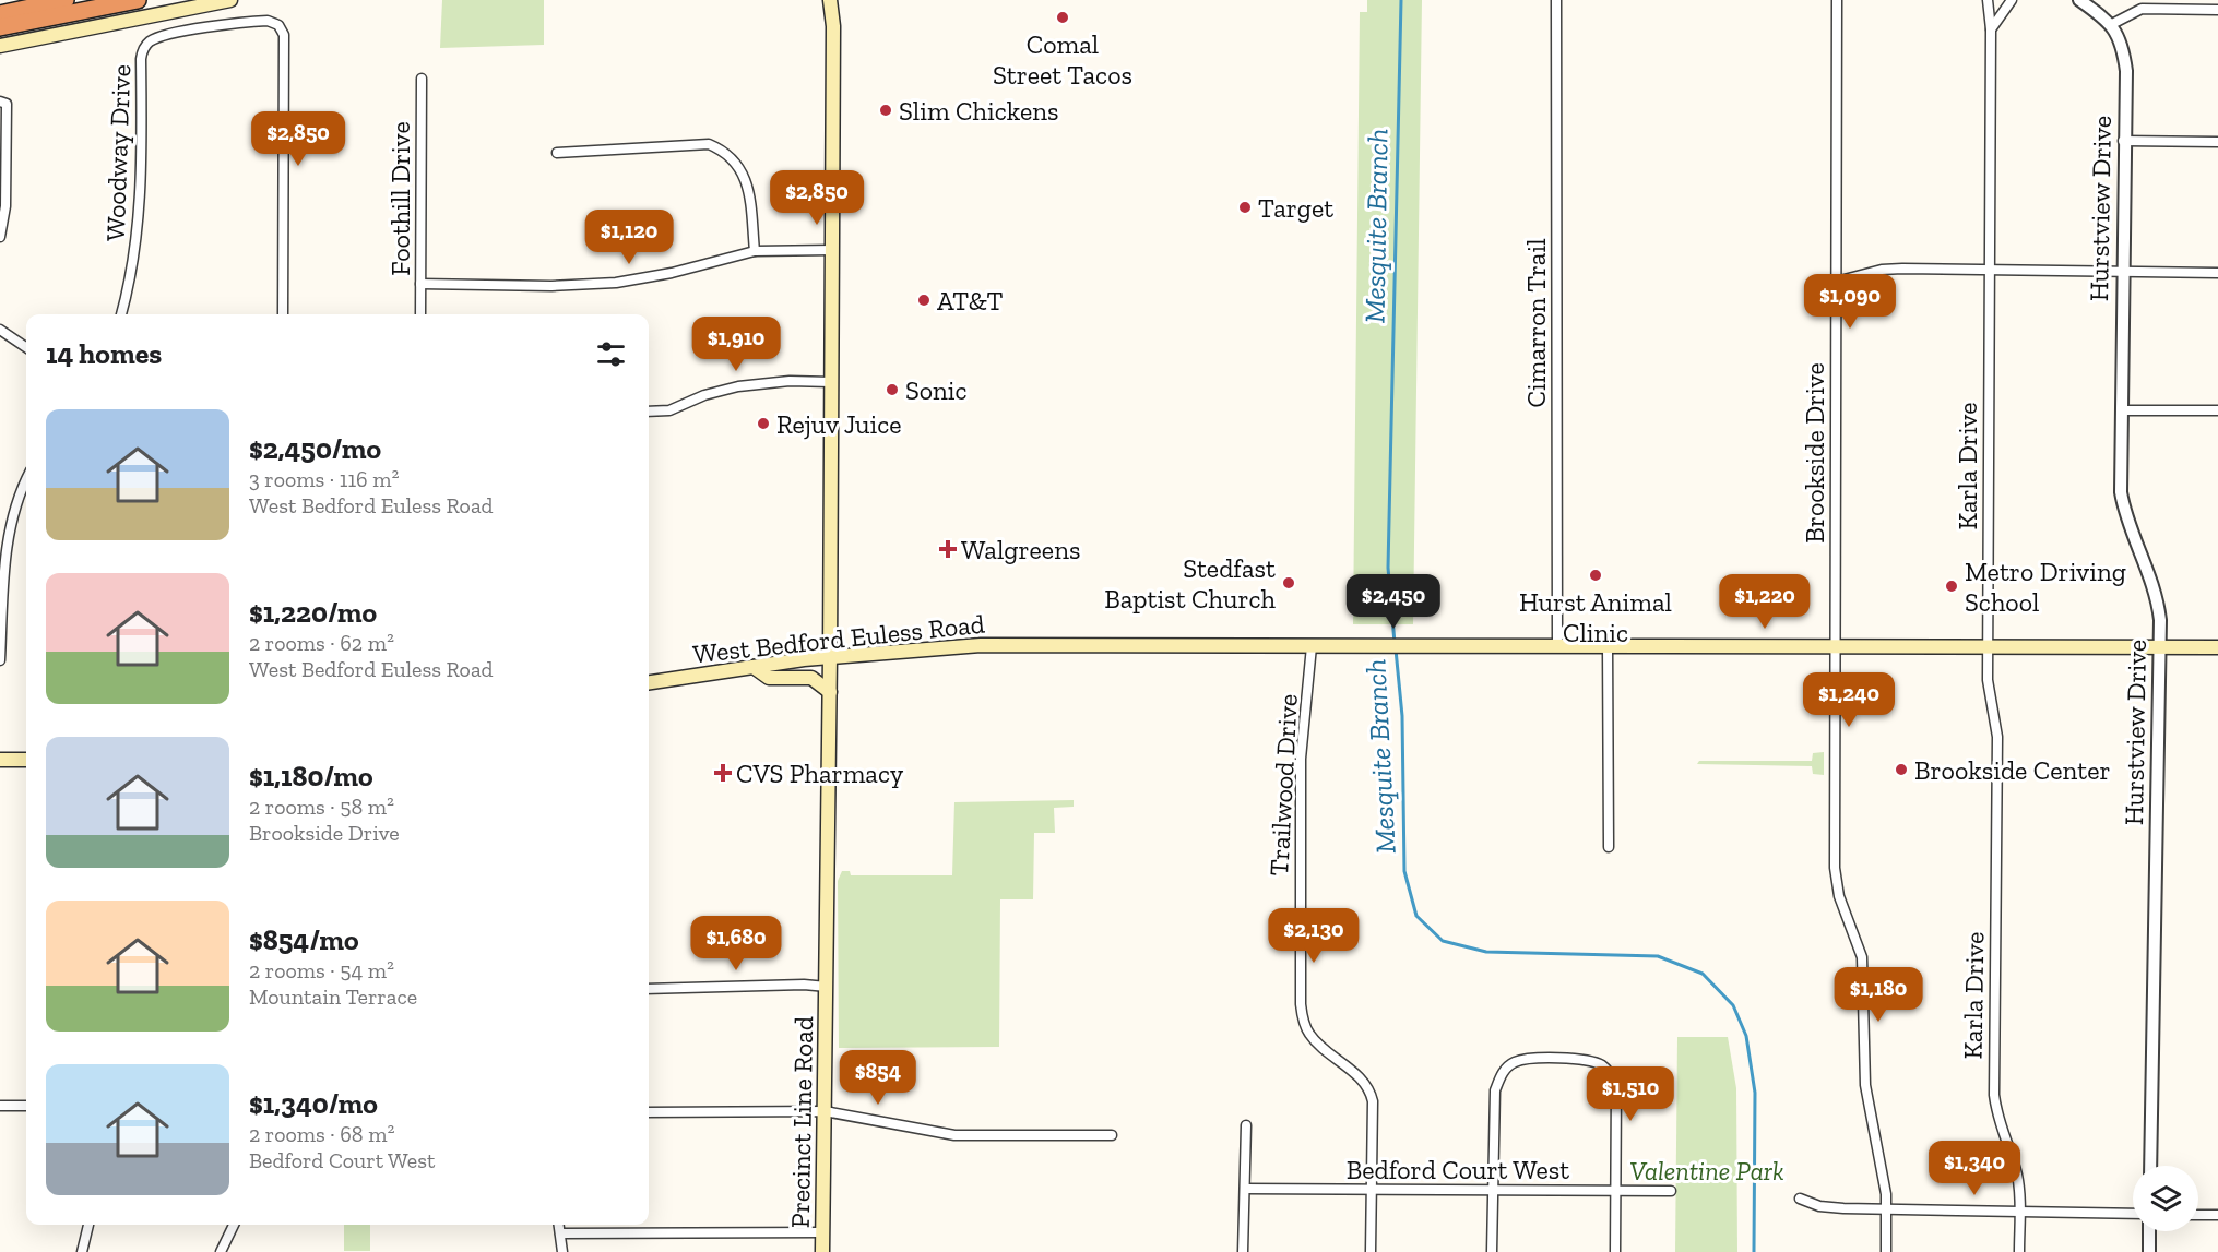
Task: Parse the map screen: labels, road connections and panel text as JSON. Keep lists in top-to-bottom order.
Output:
{
  "streets": {
    "main road": ["West Bedford Euless Road", "Precinct Line Road"],
    "street": [
      "Woodway Drive",
      "Foothill Drive",
      "Hurstview Drive",
      "Cimarron Trail",
      "Brookside Drive",
      "Karla Drive",
      "Trailwood Drive",
      "Bedford Court West"
    ]
  },
  "crossings": [
    ["Hurstview Drive", "West Bedford Euless Road"],
    ["Cimarron Trail", "West Bedford Euless Road"],
    ["Brookside Drive", "West Bedford Euless Road"],
    ["Karla Drive", "West Bedford Euless Road"],
    ["West Bedford Euless Road", "Trailwood Drive"],
    ["West Bedford Euless Road", "Precinct Line Road"],
    ["Trailwood Drive", "Bedford Court West"]
  ],
  "water": ["Mesquite Branch"],
  "parks": ["Valentine Park"],
  "places": {
    "other": [
      "Comal Street Tacos",
      "Slim Chickens",
      "Target",
      "AT&T",
      "Sonic",
      "Rejuv Juice",
      "Hurst Animal Clinic",
      "Stedfast Baptist Church",
      "Metro Driving School",
      "Brookside Center"
    ],
    "health": ["Walgreens", "CVS Pharmacy"]
  },
  "page": {
    "price": [
      "$2,850",
      "$2,850",
      "$1,120",
      "$1,090",
      "$1,910",
      "$2,450",
      "$1,220",
      "$1,240",
      "$2,130",
      "$1,680",
      "$1,180",
      "$854",
      "$1,510",
      "$1,340"
    ],
    "heading": "14 homes",
    "list": [
      {
        "name": "$2,450/mo",
        "note": "3 rooms · 116 m² · West Bedford Euless Road"
      },
      {
        "name": "$1,220/mo",
        "note": "2 rooms · 62 m² · West Bedford Euless Road"
      },
      {
        "name": "$1,180/mo",
        "note": "2 rooms · 58 m² · Brookside Drive"
      },
      {
        "name": "$854/mo",
        "note": "2 rooms · 54 m² · Mountain Terrace"
      },
      {
        "name": "$1,340/mo",
        "note": "2 rooms · 68 m² · Bedford Court West"
      }
    ]
  }
}
